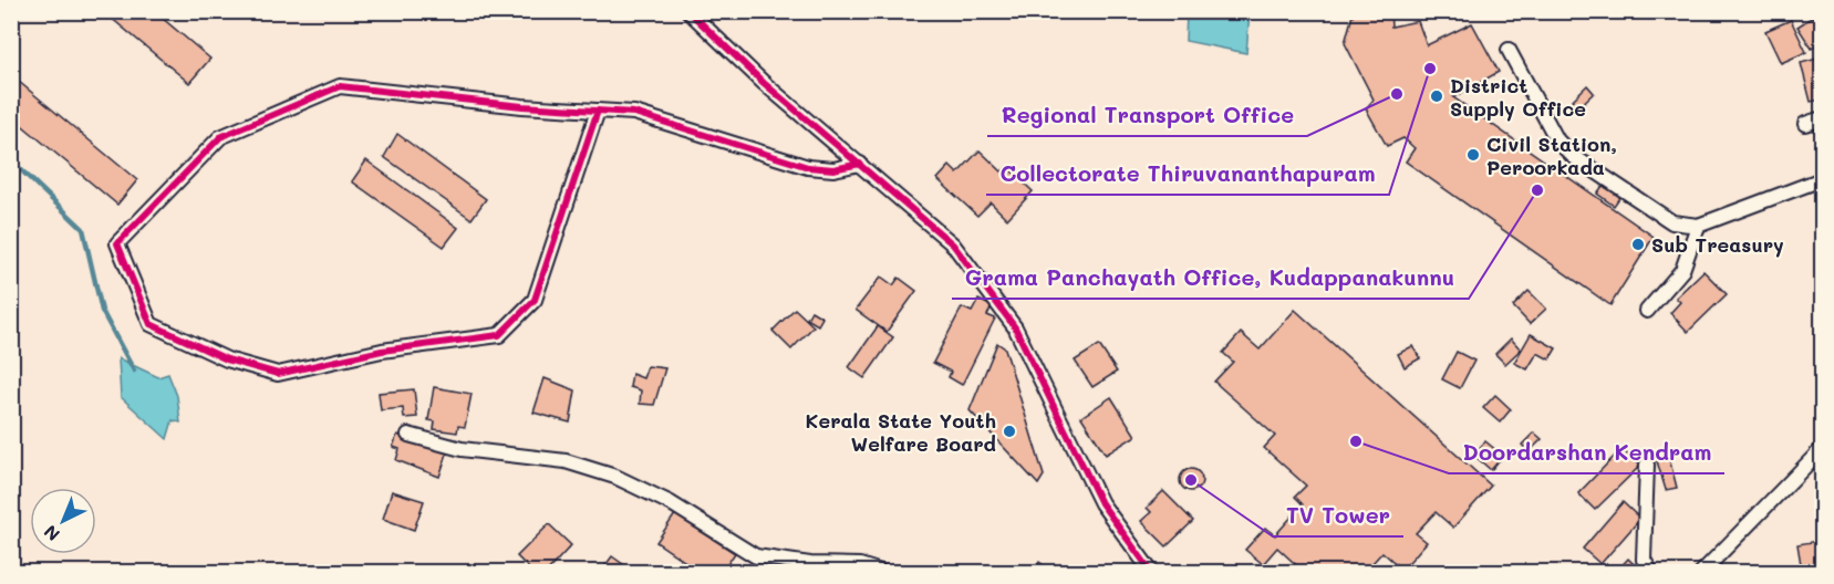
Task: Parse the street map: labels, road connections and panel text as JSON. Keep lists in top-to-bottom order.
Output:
{
  "places": [
    "Collectorate Thiruvananthapuram",
    "Regional Transport Office",
    "District Supply Office",
    "Civil Station, Peroorkada",
    "Grama Panchayath Office, Kudappanakunnu",
    "Sub Treasury",
    "Kerala State Youth Welfare Board",
    "Doordarshan Kendram",
    "TV Tower"
  ],
  "north": "bottom left"
}
